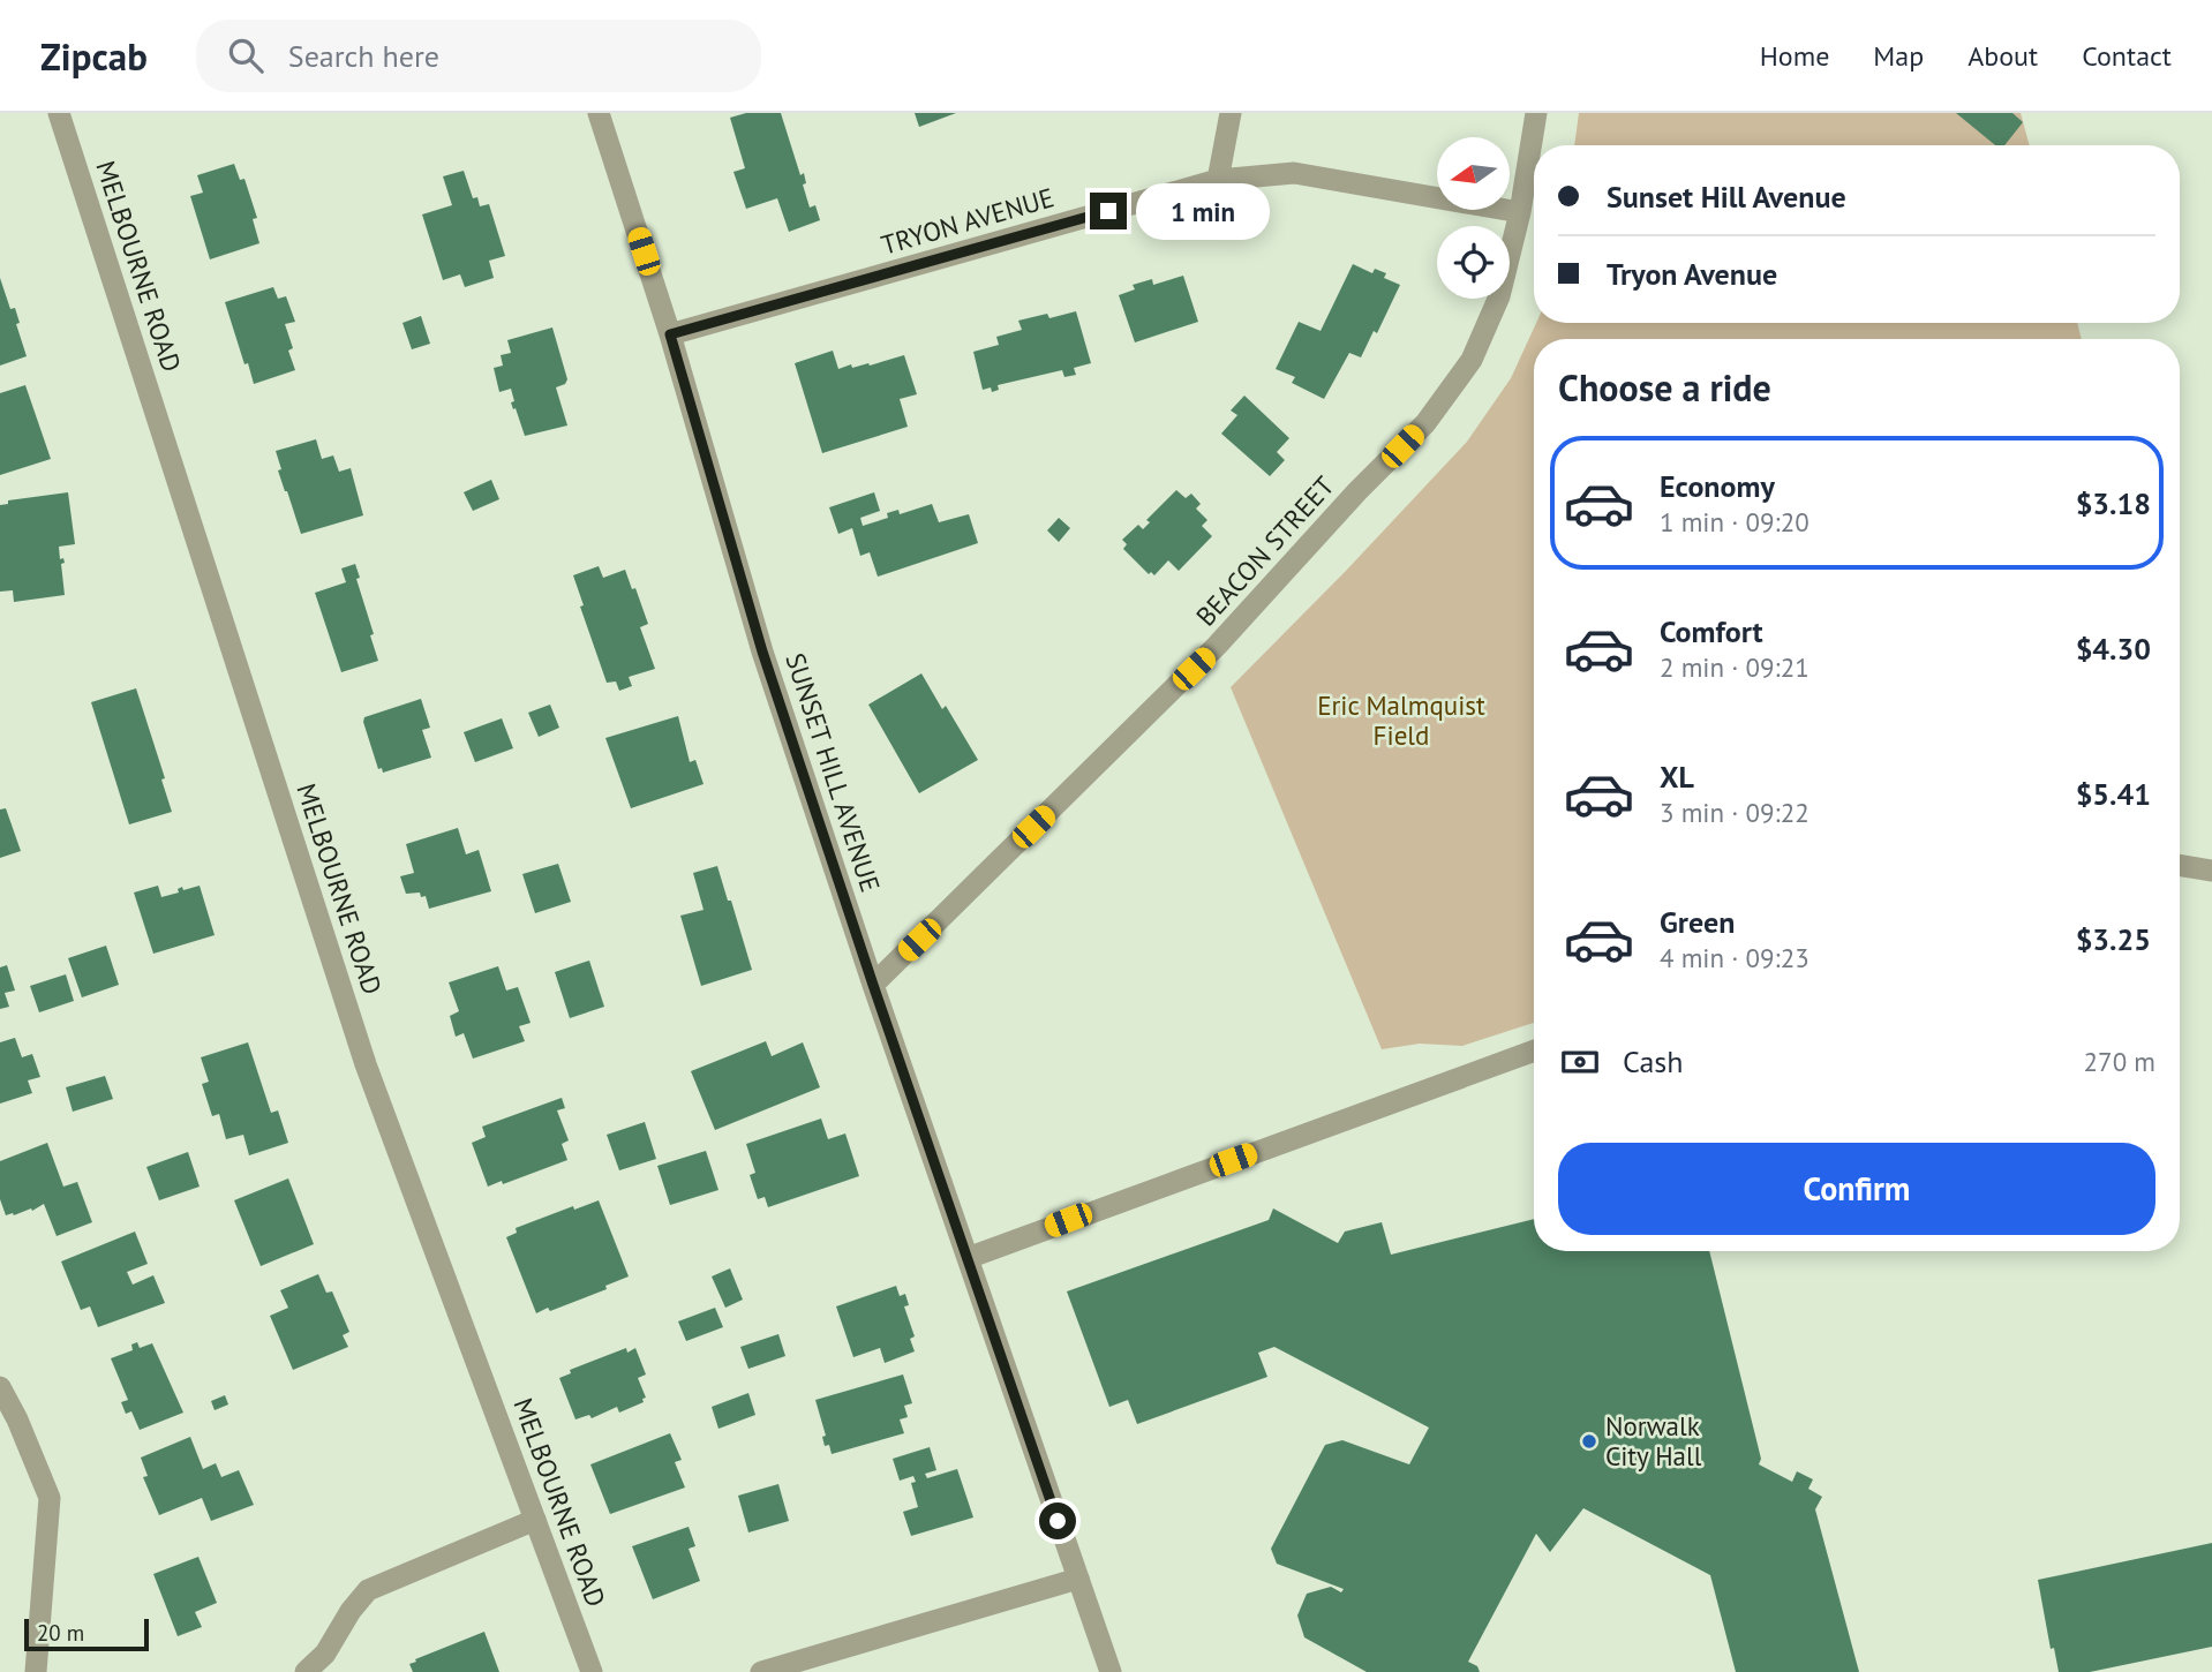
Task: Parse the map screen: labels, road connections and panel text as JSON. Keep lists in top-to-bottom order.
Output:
{
  "streets": {
    "street": [
      "TRYON AVENUE",
      "MELBOURNE ROAD",
      "BEACON STREET",
      "SUNSET HILL AVENUE"
    ]
  },
  "crossings": [
    ["TRYON AVENUE", "BEACON STREET"],
    ["TRYON AVENUE", "SUNSET HILL AVENUE"],
    ["BEACON STREET", "SUNSET HILL AVENUE"]
  ],
  "parks": ["Eric Malmquist Field"],
  "places": ["Norwalk City Hall"],
  "scale_bar": "20 m",
  "north": "left",
  "page": {
    "header": "Zipcab",
    "search": "Search here",
    "nav": [
      "Home",
      "Map",
      "About",
      "Contact"
    ],
    "banner": ["Sunset Hill Avenue", "Tryon Avenue"],
    "bubble": "1 min",
    "heading": "Choose a ride",
    "list": [
      {
        "name": "Economy",
        "note": "1 min · 09:20",
        "value": "$3.18"
      },
      {
        "name": "Comfort",
        "note": "2 min · 09:21",
        "value": "$4.30"
      },
      {
        "name": "XL",
        "note": "3 min · 09:22",
        "value": "$5.41"
      },
      {
        "name": "Green",
        "note": "4 min · 09:23",
        "value": "$3.25"
      }
    ],
    "pay": ["Cash", "270 m"],
    "buttons": "Confirm",
    "scale": "20 m"
  }
}
